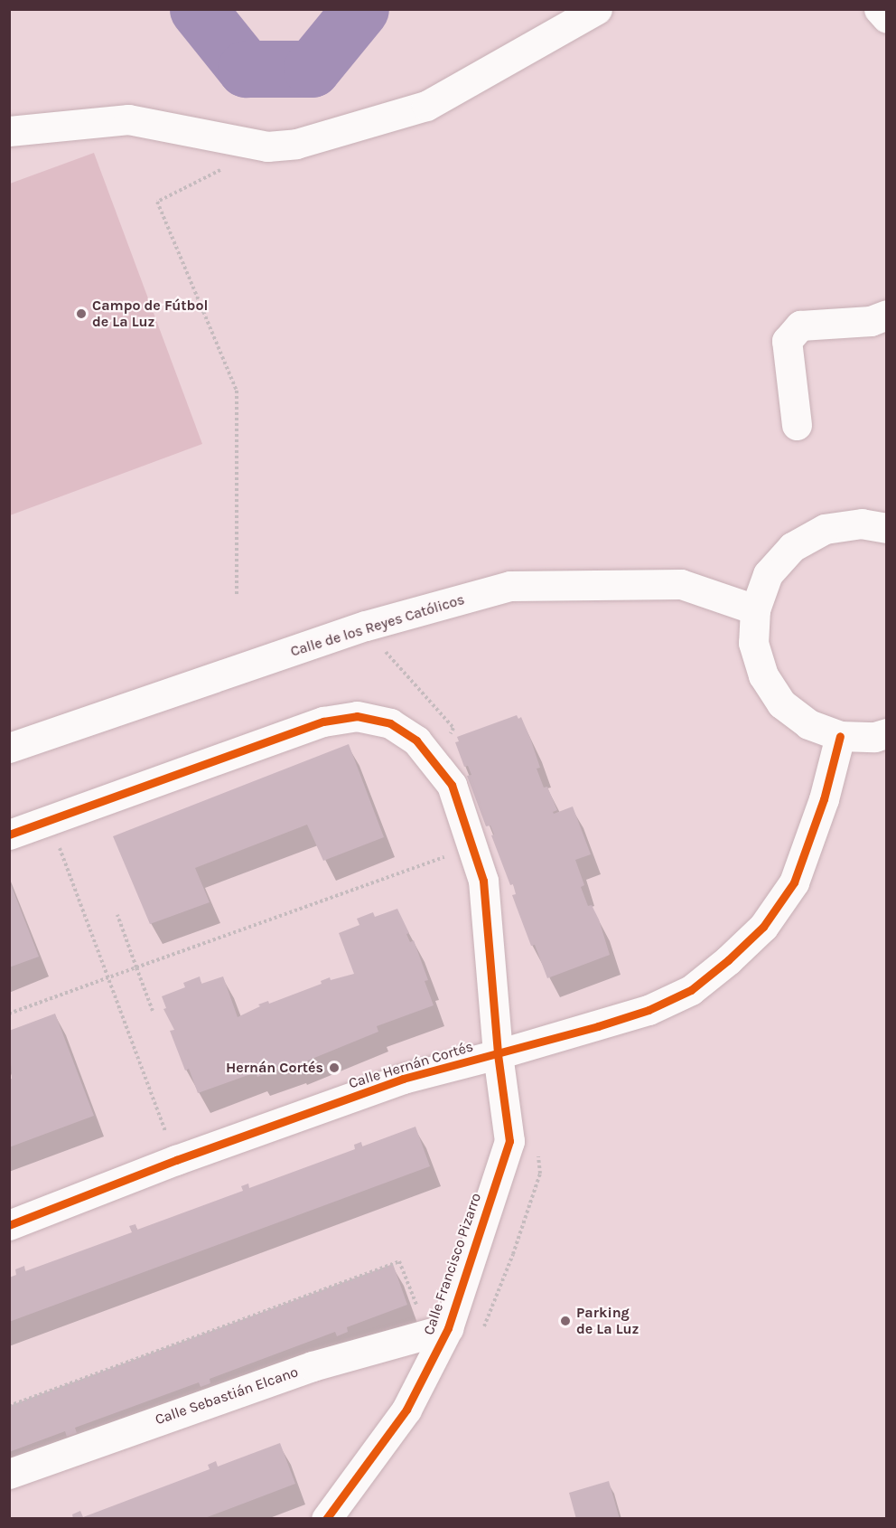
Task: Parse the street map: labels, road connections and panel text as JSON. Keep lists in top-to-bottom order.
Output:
{
  "streets": {
    "street": [
      "Calle de los Reyes Católicos",
      "Calle Hernán Cortés",
      "Calle Francisco Pizarro",
      "Calle Sebastián Elcano"
    ]
  },
  "crossings": [
    ["Calle Hernán Cortés", "Calle Francisco Pizarro"],
    ["Calle Francisco Pizarro", "Calle Sebastián Elcano"]
  ],
  "places": ["Campo de Fútbol de La Luz", "Hernán Cortés", "Parking de La Luz"]
}
